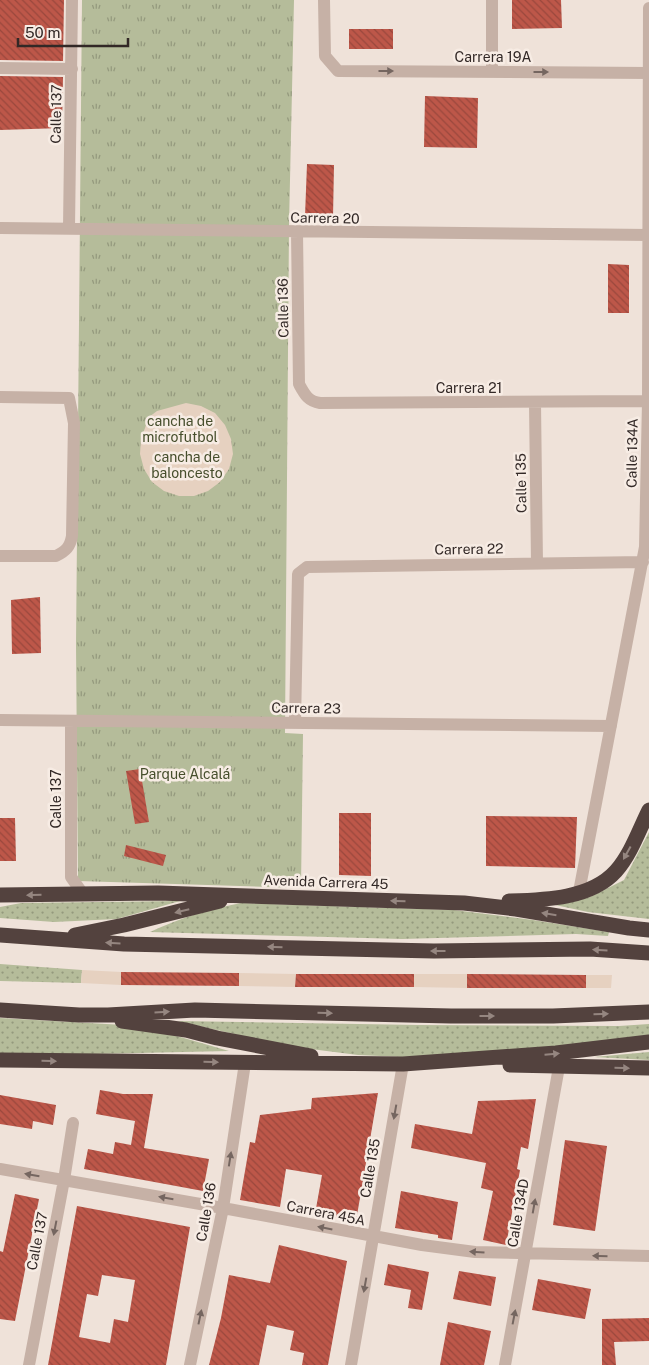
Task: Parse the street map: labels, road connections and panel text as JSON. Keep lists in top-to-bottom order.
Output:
{
  "streets": {
    "highway": ["Avenida Carrera 45"],
    "street": [
      "Carrera 19A",
      "Calle 137",
      "Carrera 20",
      "Calle 136",
      "Carrera 21",
      "Calle 134A",
      "Calle 135",
      "Carrera 22",
      "Carrera 23",
      "Carrera 45A",
      "Calle 134D"
    ]
  },
  "crossings": [
    ["Carrera 19A", "Calle 134A"],
    ["Calle 137", "Carrera 20"],
    ["Calle 137", "Carrera 23"],
    ["Calle 137", "Carrera 45A"],
    ["Carrera 20", "Calle 136"],
    ["Carrera 20", "Calle 134A"],
    ["Calle 136", "Carrera 21"],
    ["Calle 136", "Carrera 45A"],
    ["Carrera 21", "Calle 134A"],
    ["Carrera 21", "Calle 135"],
    ["Calle 134A", "Carrera 22"],
    ["Calle 134A", "Carrera 23"],
    ["Calle 135", "Carrera 22"],
    ["Calle 135", "Carrera 45A"],
    ["Carrera 22", "Carrera 23"],
    ["Carrera 45A", "Calle 134D"]
  ],
  "one_way": [
    "Carrera 19A",
    "Calle 136",
    "Calle 135",
    "Carrera 45A",
    "Calle 134D"
  ],
  "parks": ["cancha de microfutbol", "cancha de baloncesto", "Parque Alcalá"],
  "scale_bar": "50 m"
}
